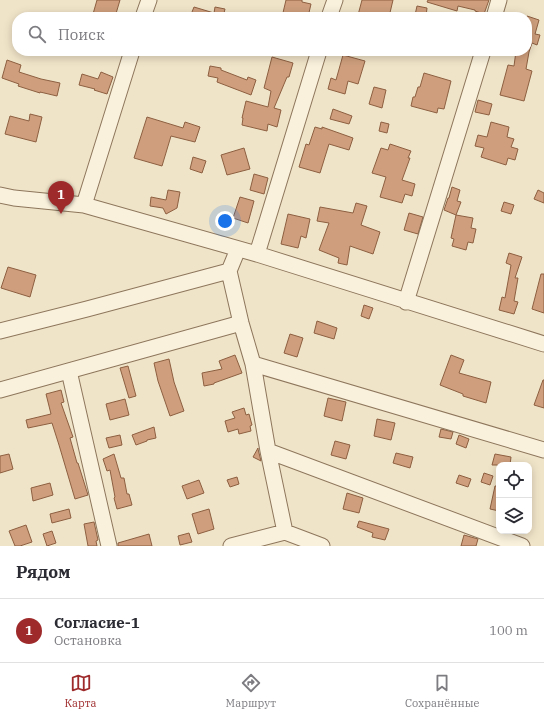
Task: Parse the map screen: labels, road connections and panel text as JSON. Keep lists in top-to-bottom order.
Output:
{
  "page": {
    "search": "Поиск",
    "pins": "1",
    "heading": "Рядом",
    "list": [
      {
        "mark": "1",
        "name": "Согласие-1",
        "note": "Остановка",
        "value": "100 m"
      }
    ],
    "nav": ["Карта", "Маршрут", "Сохранённые"]
  }
}
